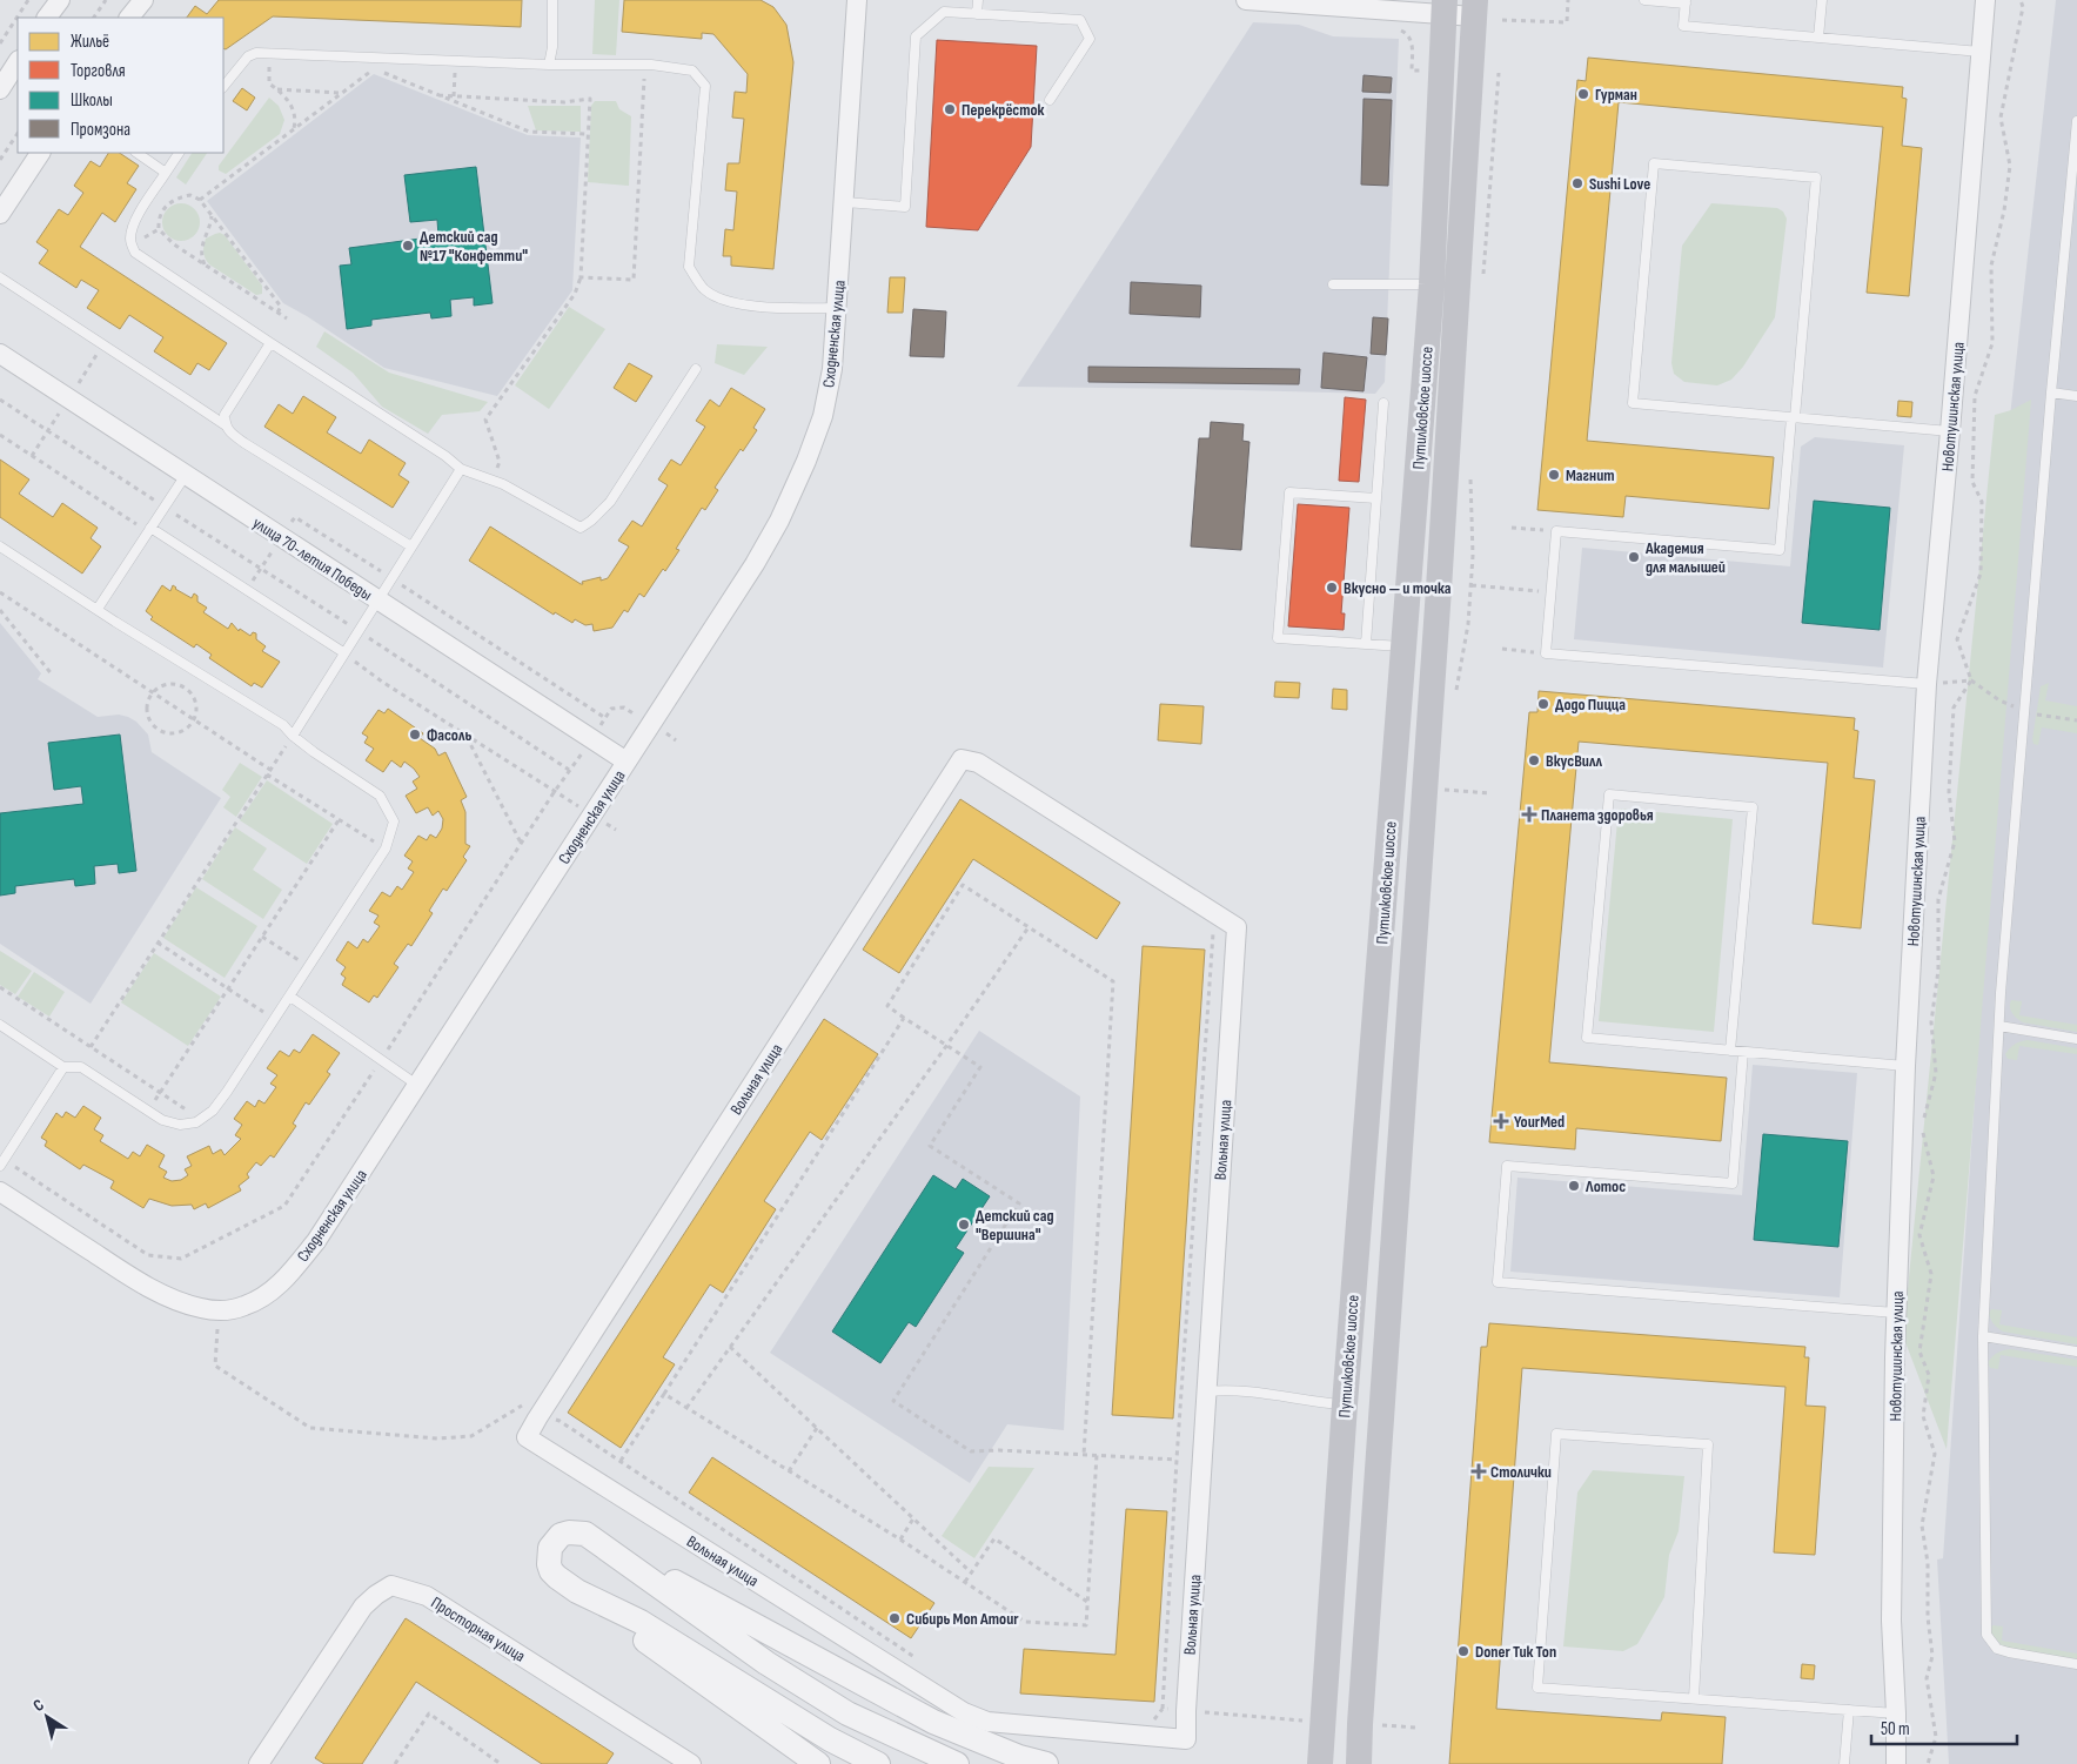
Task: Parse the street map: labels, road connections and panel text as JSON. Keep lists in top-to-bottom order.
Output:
{
  "streets": {
    "main road": ["Путилковское шоссе"],
    "street": [
      "Сходненская улица",
      "Новотушинская улица",
      "улица 70-летия Победы",
      "Вольная улица",
      "Просторная улица"
    ]
  },
  "crossings": [
    ["Сходненская улица", "улица 70-летия Победы"]
  ],
  "places": {
    "other": [
      "Гурман",
      "Перекрёсток",
      "Sushi Love",
      "Детский сад №17 \"Конфетти\"",
      "Магнит",
      "Академия для малышей",
      "Вкусно — и точка",
      "Додо Пицца",
      "Фасоль",
      "ВкусВилл",
      "Лотос",
      "Детский сад \"Вершина\"",
      "Сибирь Mon Amour",
      "Doner Тик Топ"
    ],
    "health": ["Планета здоровья", "YourMed", "Столички"]
  },
  "legend": [
    "Жильё",
    "Торговля",
    "Школы",
    "Промзона"
  ],
  "scale_bar": "50 m",
  "north": "top left"
}
